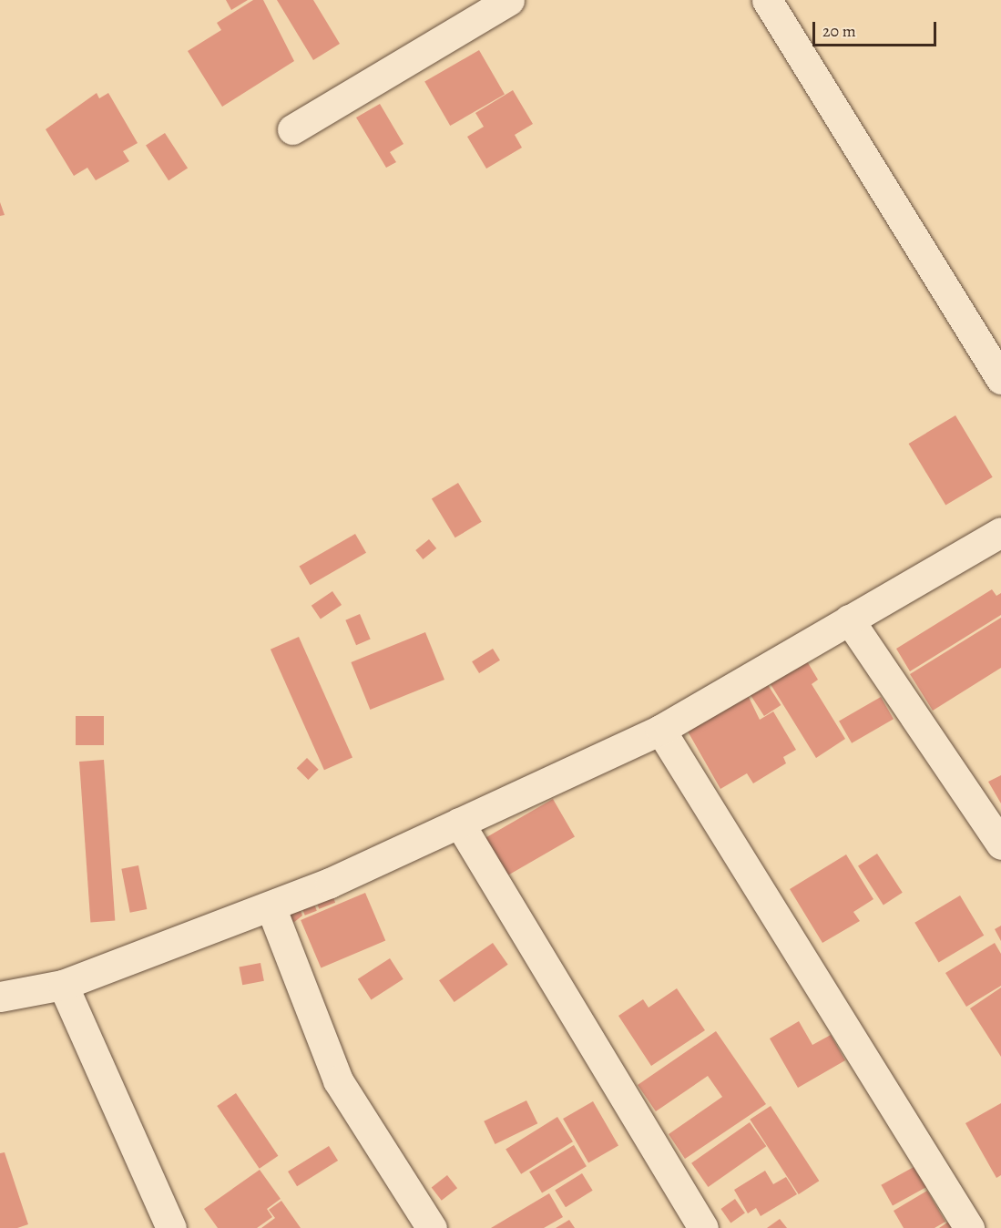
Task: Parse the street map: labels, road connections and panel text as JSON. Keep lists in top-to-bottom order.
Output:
{
  "scale_bar": "20 m"
}
